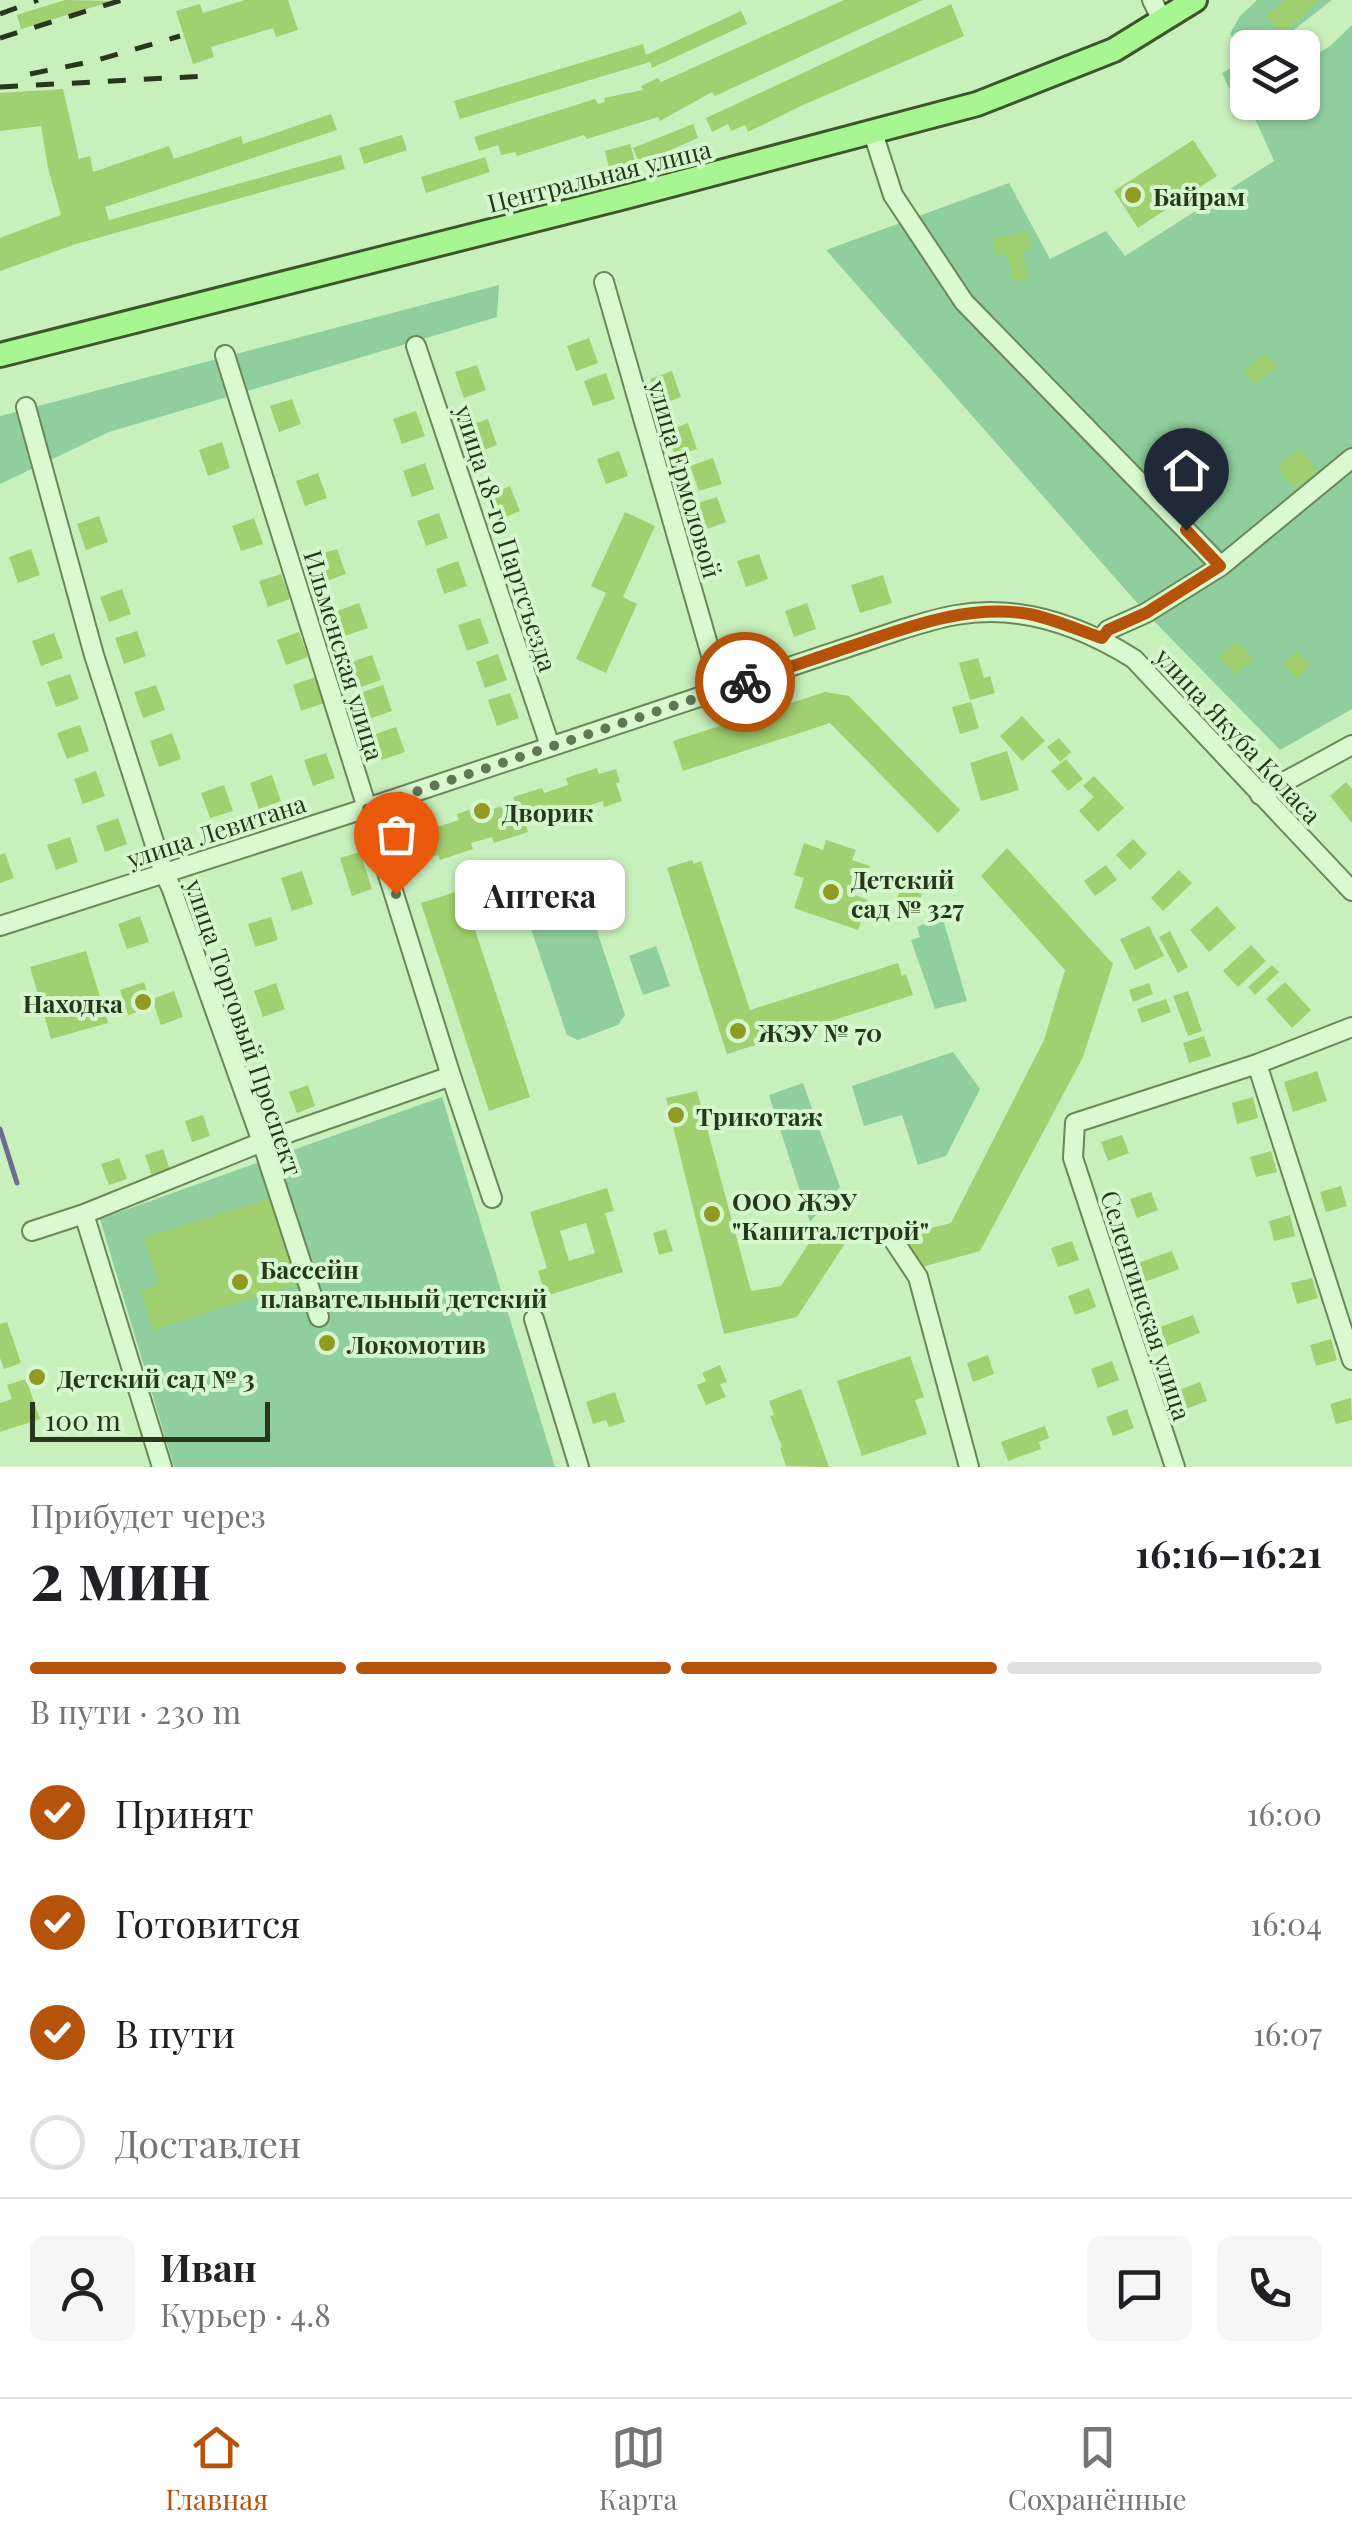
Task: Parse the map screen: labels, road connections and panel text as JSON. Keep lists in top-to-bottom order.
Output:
{
  "streets": {
    "main road": ["Центральная улица"],
    "street": [
      "улица Ермоловой",
      "улица 18-го Партсъезда",
      "Ильменская улица",
      "улица Якуба Коласа",
      "улица Левитана",
      "улица Торговый Проспект",
      "Селенгинская улица"
    ]
  },
  "crossings": [
    ["улица Ермоловой", "улица Левитана"],
    ["улица 18-го Партсъезда", "улица Левитана"],
    ["Ильменская улица", "улица Левитана"],
    ["улица Якуба Коласа", "улица Левитана"],
    ["улица Левитана", "улица Торговый Проспект"]
  ],
  "places": [
    "Байрам",
    "Дворик",
    "Детский сад № 327",
    "Аптека",
    "Находка",
    "ЖЭУ № 70",
    "Трикотаж",
    "ООО ЖЭУ \"Капиталстрой\"",
    "Бассейн плавательный детский",
    "Локомотив",
    "Детский сад № 3"
  ],
  "scale_bar": "100 m",
  "page": {
    "bubble": "Аптека",
    "scale": "100 m",
    "heading": ["2 мин", "Прибудет через", "16:16–16:21"],
    "panel": ["Иван", "Курьер · 4.8"],
    "bar": "В пути · 230 m",
    "list": [
      ["Принят", "16:00"],
      ["Готовится", "16:04"],
      ["В пути", "16:07"],
      "Доставлен"
    ],
    "tabs": ["Главная", "Карта", "Сохранённые"]
  }
}
